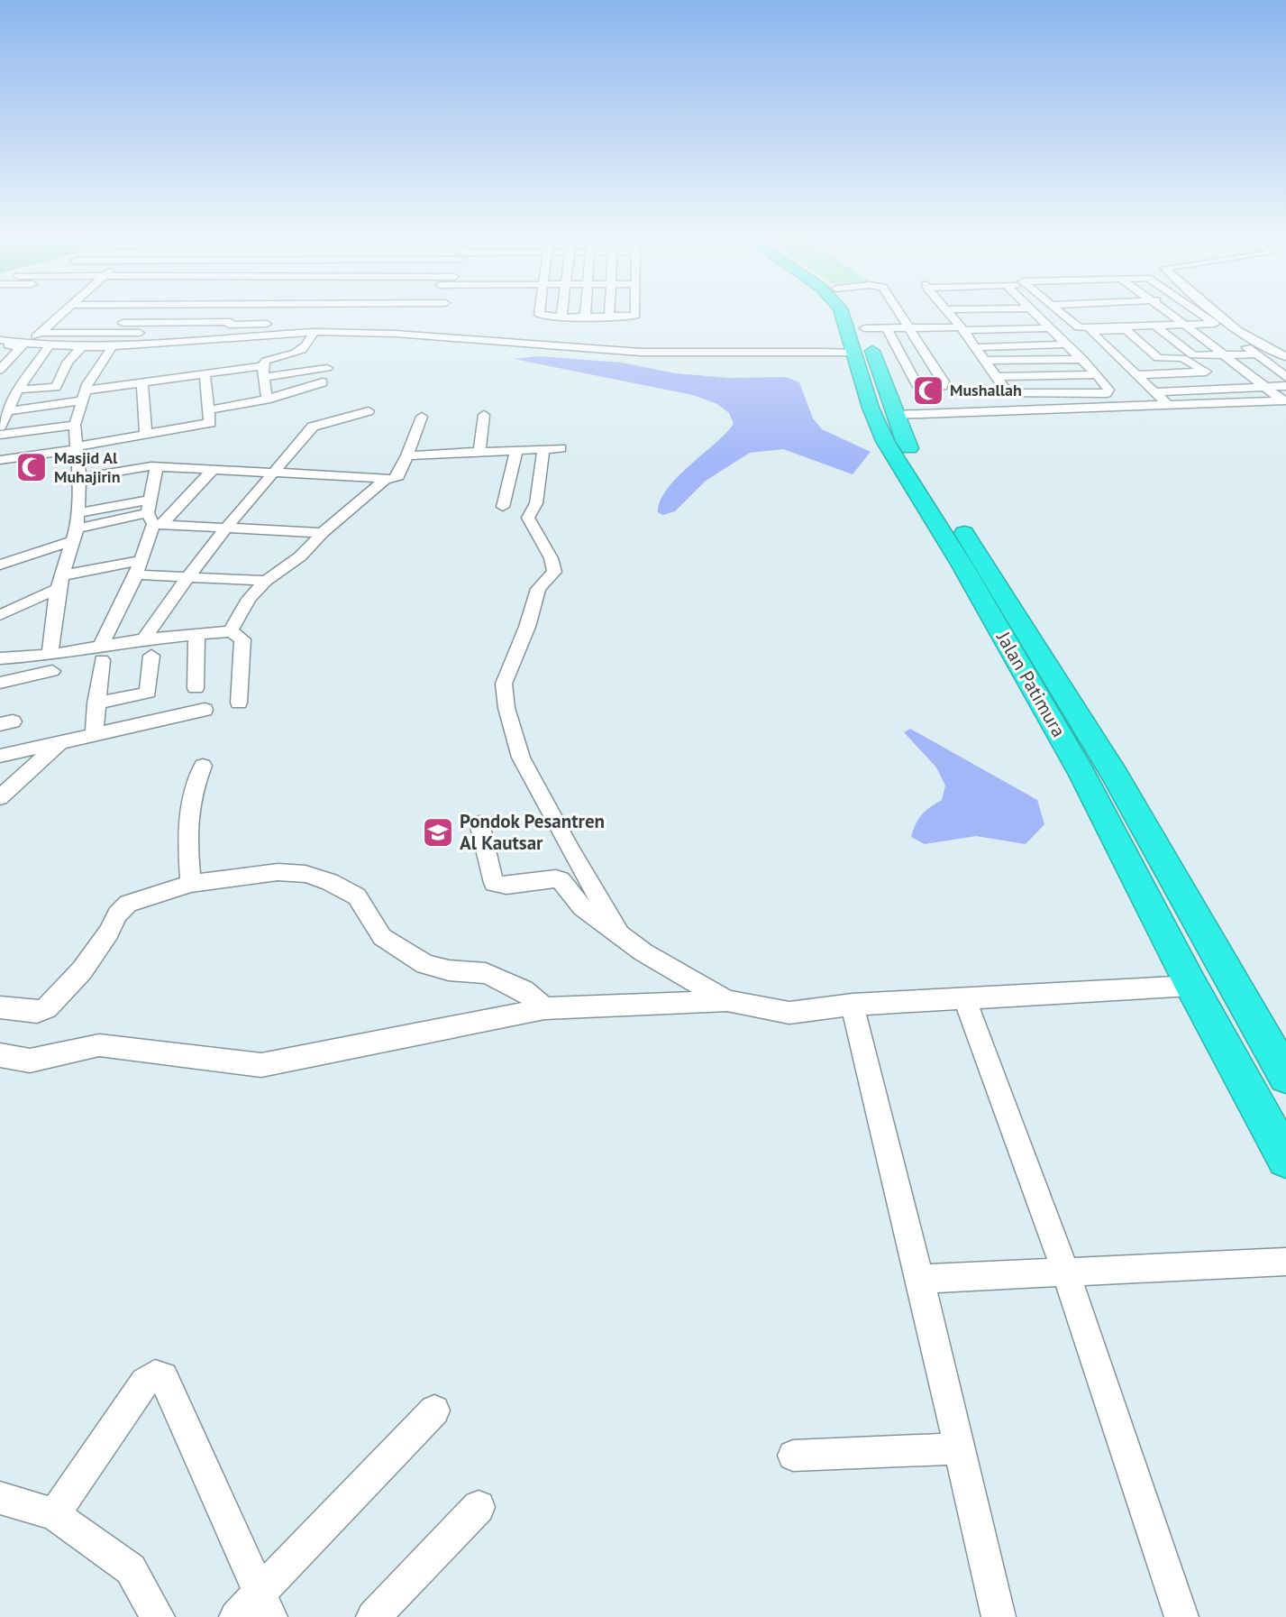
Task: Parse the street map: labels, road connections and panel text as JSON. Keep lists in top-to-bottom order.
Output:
{
  "streets": {
    "highway": ["Jalan Patimura"]
  },
  "places": {
    "mosque": ["Mushallah", "Masjid Al Muhajirin"],
    "school or university": ["Pondok Pesantren Al Kautsar"]
  }
}
